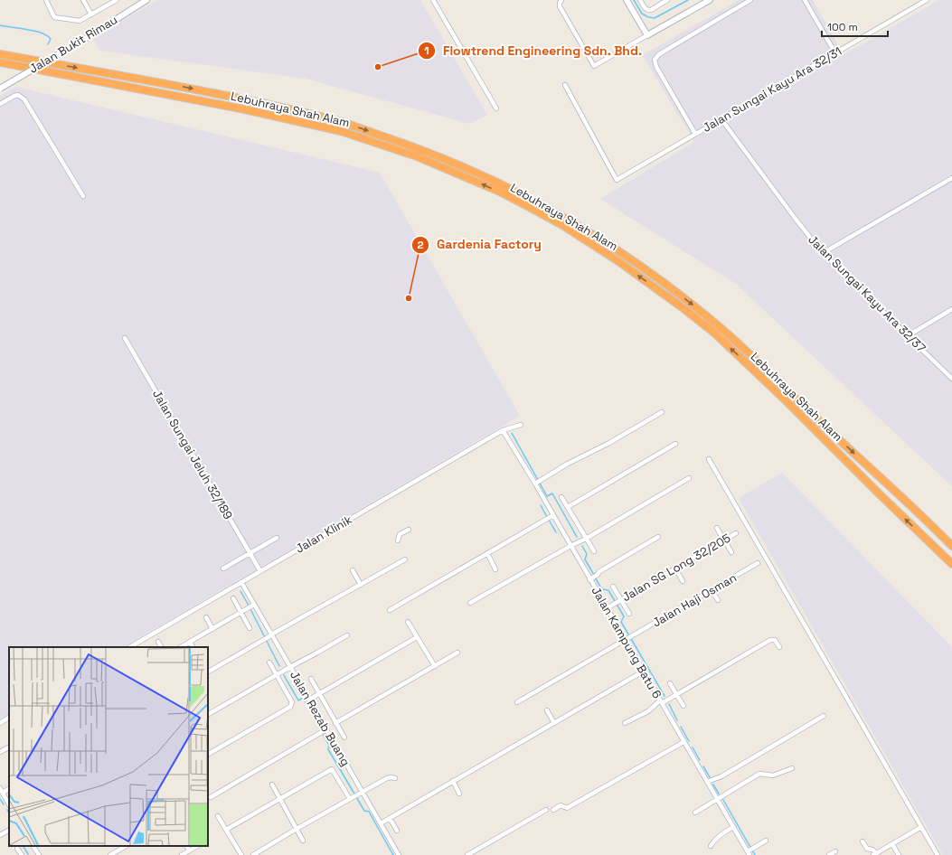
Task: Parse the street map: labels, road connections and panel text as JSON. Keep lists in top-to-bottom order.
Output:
{
  "streets": {
    "highway": ["Lebuhraya Shah Alam"],
    "street": [
      "Jalan Bukit Rimau",
      "Jalan Sungai Kayu Ara 32/31",
      "Jalan Sungai Kayu Ara 32/37",
      "Jalan Sungai Jeluh 32/189",
      "Jalan Klinik",
      "Jalan SG Long 32/205",
      "Jalan Haji Osman",
      "Jalan Kampung Batu 6",
      "Jalan Rezab Buang"
    ]
  },
  "crossings": [
    ["Jalan Sungai Kayu Ara 32/31", "Jalan Sungai Kayu Ara 32/37"],
    ["Jalan Sungai Jeluh 32/189", "Jalan Klinik"],
    ["Jalan Klinik", "Jalan Kampung Batu 6"],
    ["Jalan Klinik", "Jalan Rezab Buang"],
    ["Jalan SG Long 32/205", "Jalan Kampung Batu 6"],
    ["Jalan Haji Osman", "Jalan Kampung Batu 6"]
  ],
  "places": ["Flowtrend Engineering Sdn. Bhd.", "Gardenia Factory"],
  "scale_bar": "100 m"
}
